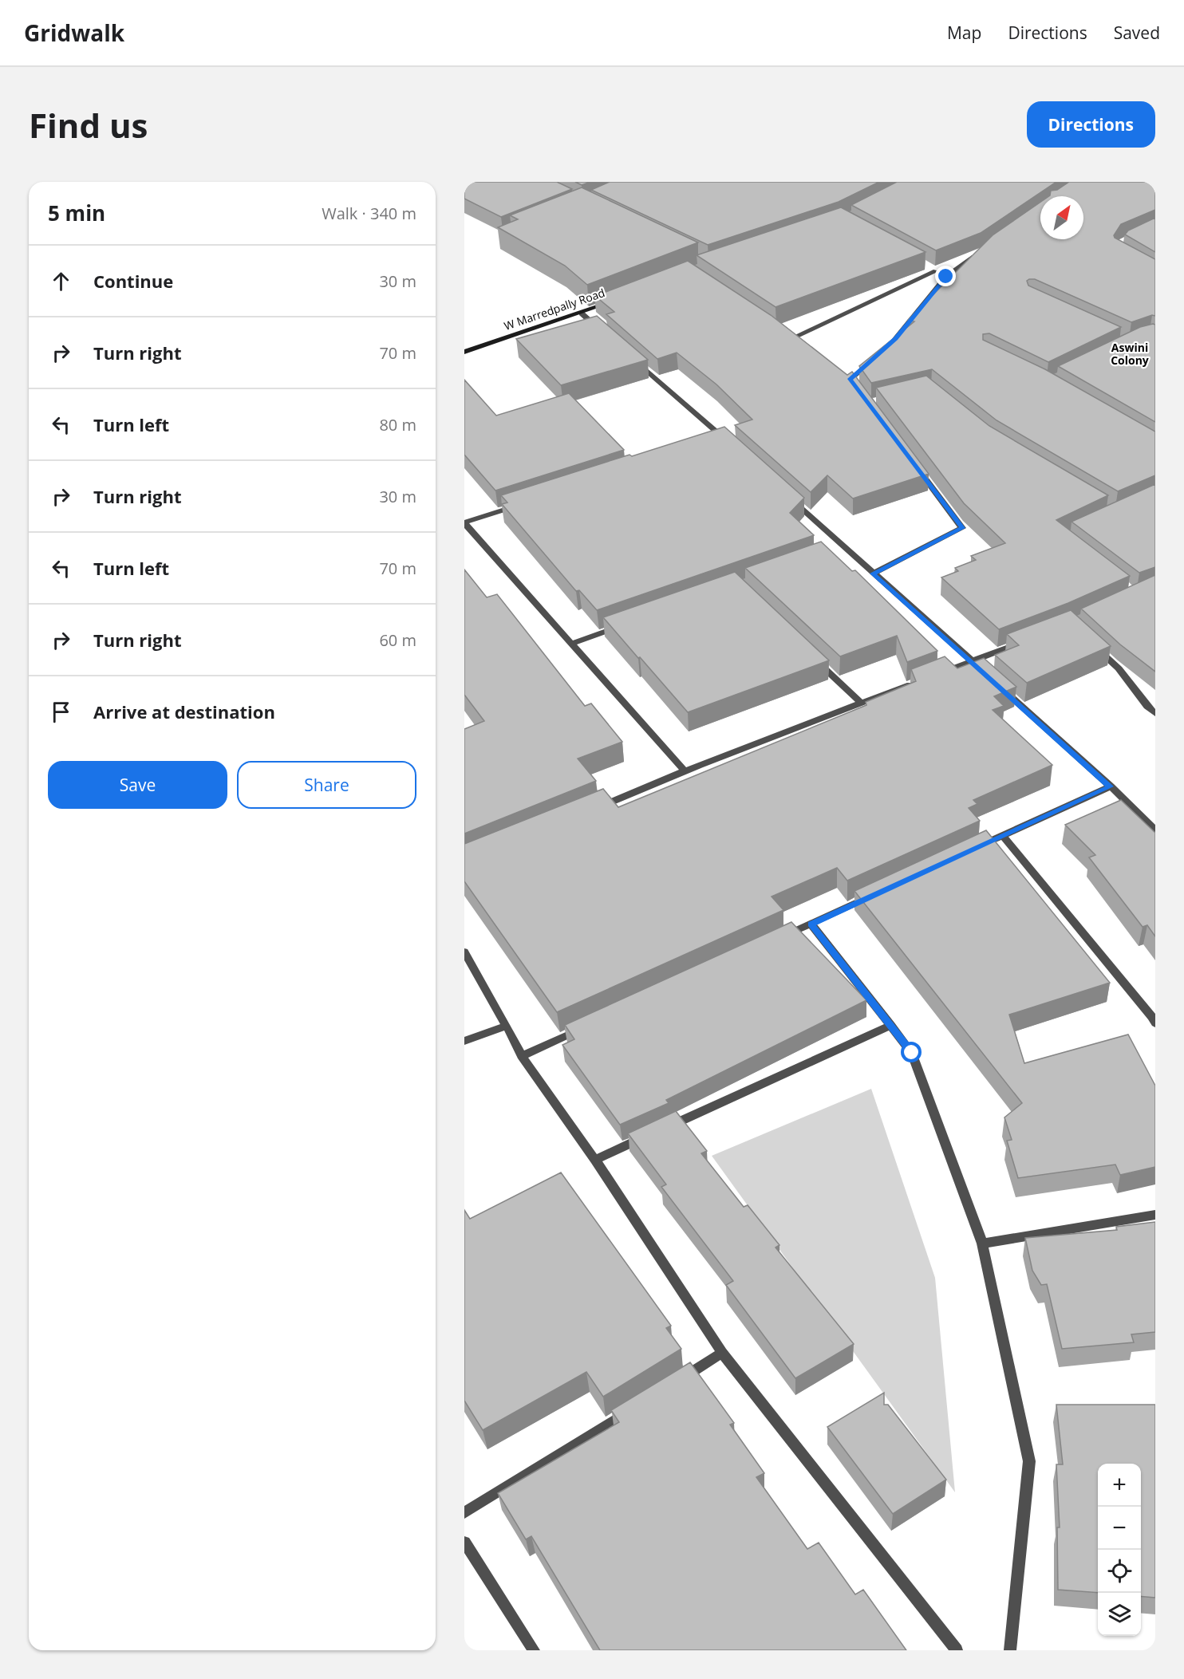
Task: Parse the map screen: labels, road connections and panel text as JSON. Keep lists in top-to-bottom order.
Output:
{
  "streets": {
    "main road": ["W Marredpally Road"]
  },
  "districts": ["Aswini Colony"],
  "north": "top right",
  "page": {
    "header": "Gridwalk",
    "nav": ["Map", "Directions", "Saved"],
    "buttons": [
      "Directions",
      ["Save", "Share"]
    ],
    "title": "Find us",
    "heading": ["5 min", "Walk · 340 m"],
    "list": [
      ["Continue", "30 m"],
      ["Turn right", "70 m"],
      ["Turn left", "80 m"],
      ["Turn right", "30 m"],
      ["Turn left", "70 m"],
      ["Turn right", "60 m"],
      "Arrive at destination"
    ],
    "map_buttons": ["+", "−"]
  }
}
